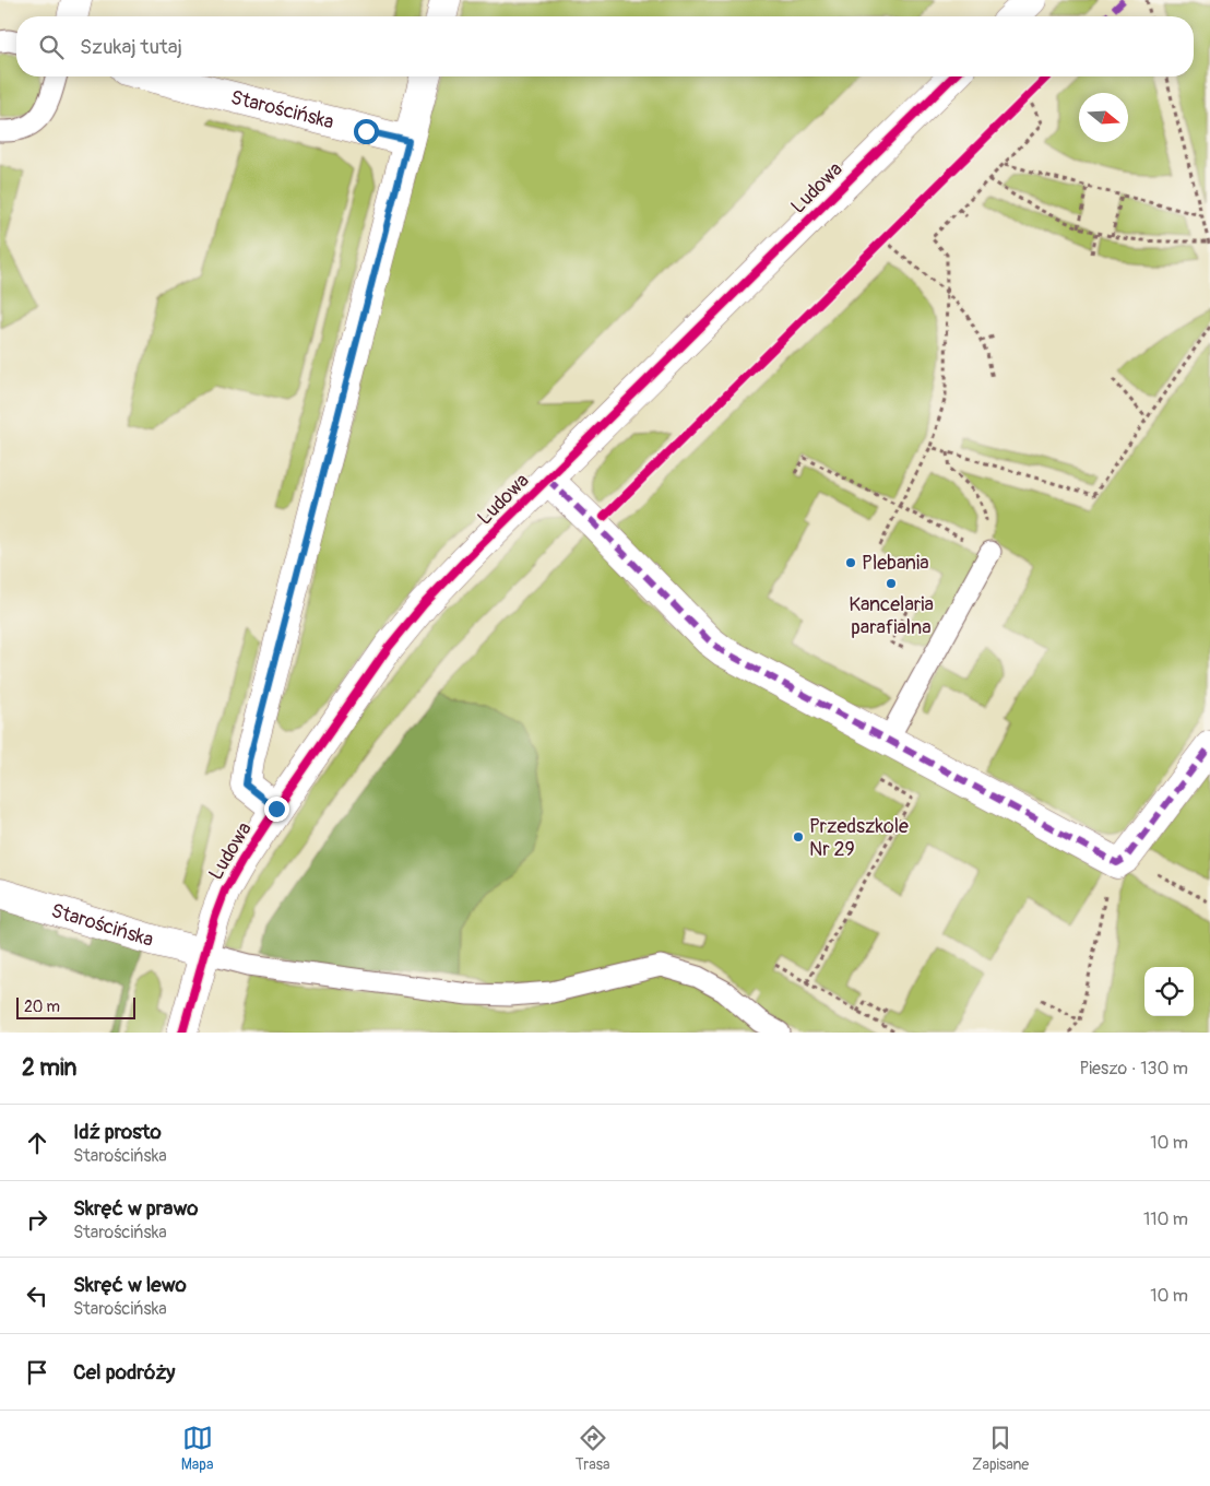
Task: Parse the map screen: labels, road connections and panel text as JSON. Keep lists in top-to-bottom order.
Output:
{
  "streets": {
    "street": ["Starościńska", "Ludowa"]
  },
  "crossings": [
    ["Starościńska", "Ludowa"]
  ],
  "places": ["Plebania", "Kancelaria parafialna", "Przedszkole Nr 29"],
  "scale_bar": "20 m",
  "north": "right",
  "page": {
    "search": "Szukaj tutaj",
    "scale": "20 m",
    "heading": ["2 min", "Pieszo · 130 m"],
    "list": [
      ["Idź prosto", "Starościńska", "10 m"],
      ["Skręć w prawo", "Starościńska", "110 m"],
      ["Skręć w lewo", "Starościńska", "10 m"],
      "Cel podróży"
    ],
    "nav": ["Mapa", "Trasa", "Zapisane"]
  }
}
